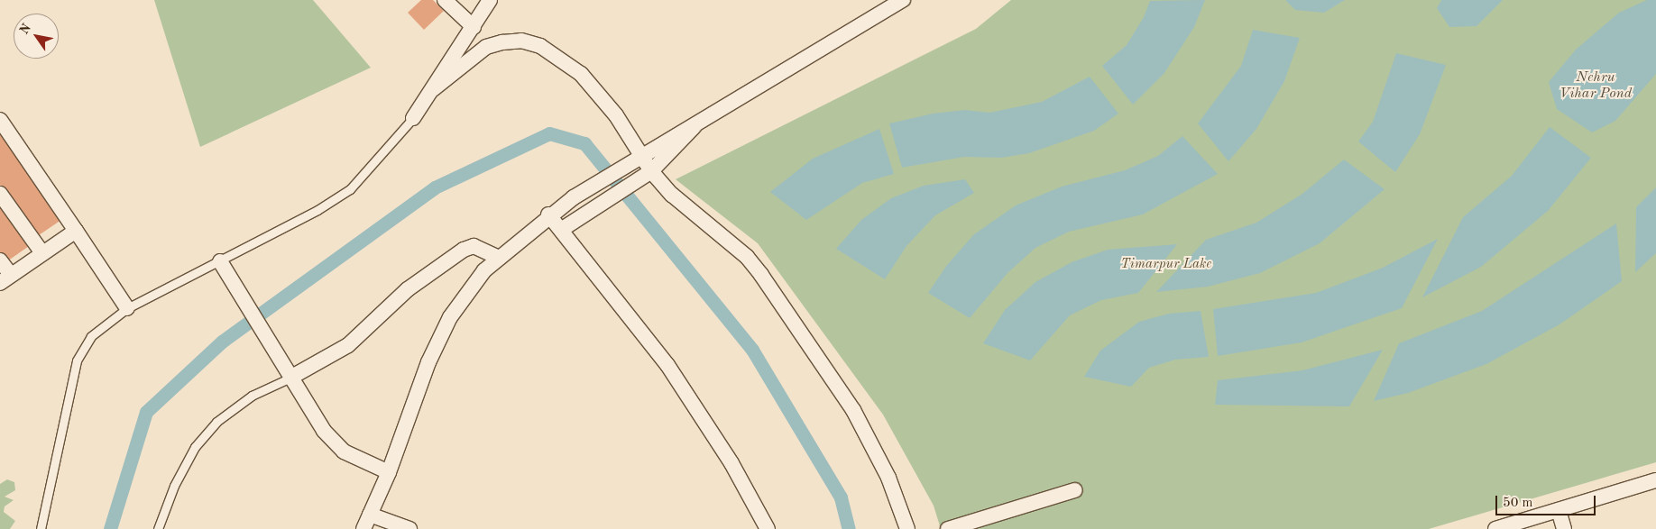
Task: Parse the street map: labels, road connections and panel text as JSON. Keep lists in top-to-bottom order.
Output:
{
  "water": ["Nehru Vihar Pond"],
  "parks": ["Timarpur Lake"],
  "scale_bar": "50 m",
  "north": "top left"
}
